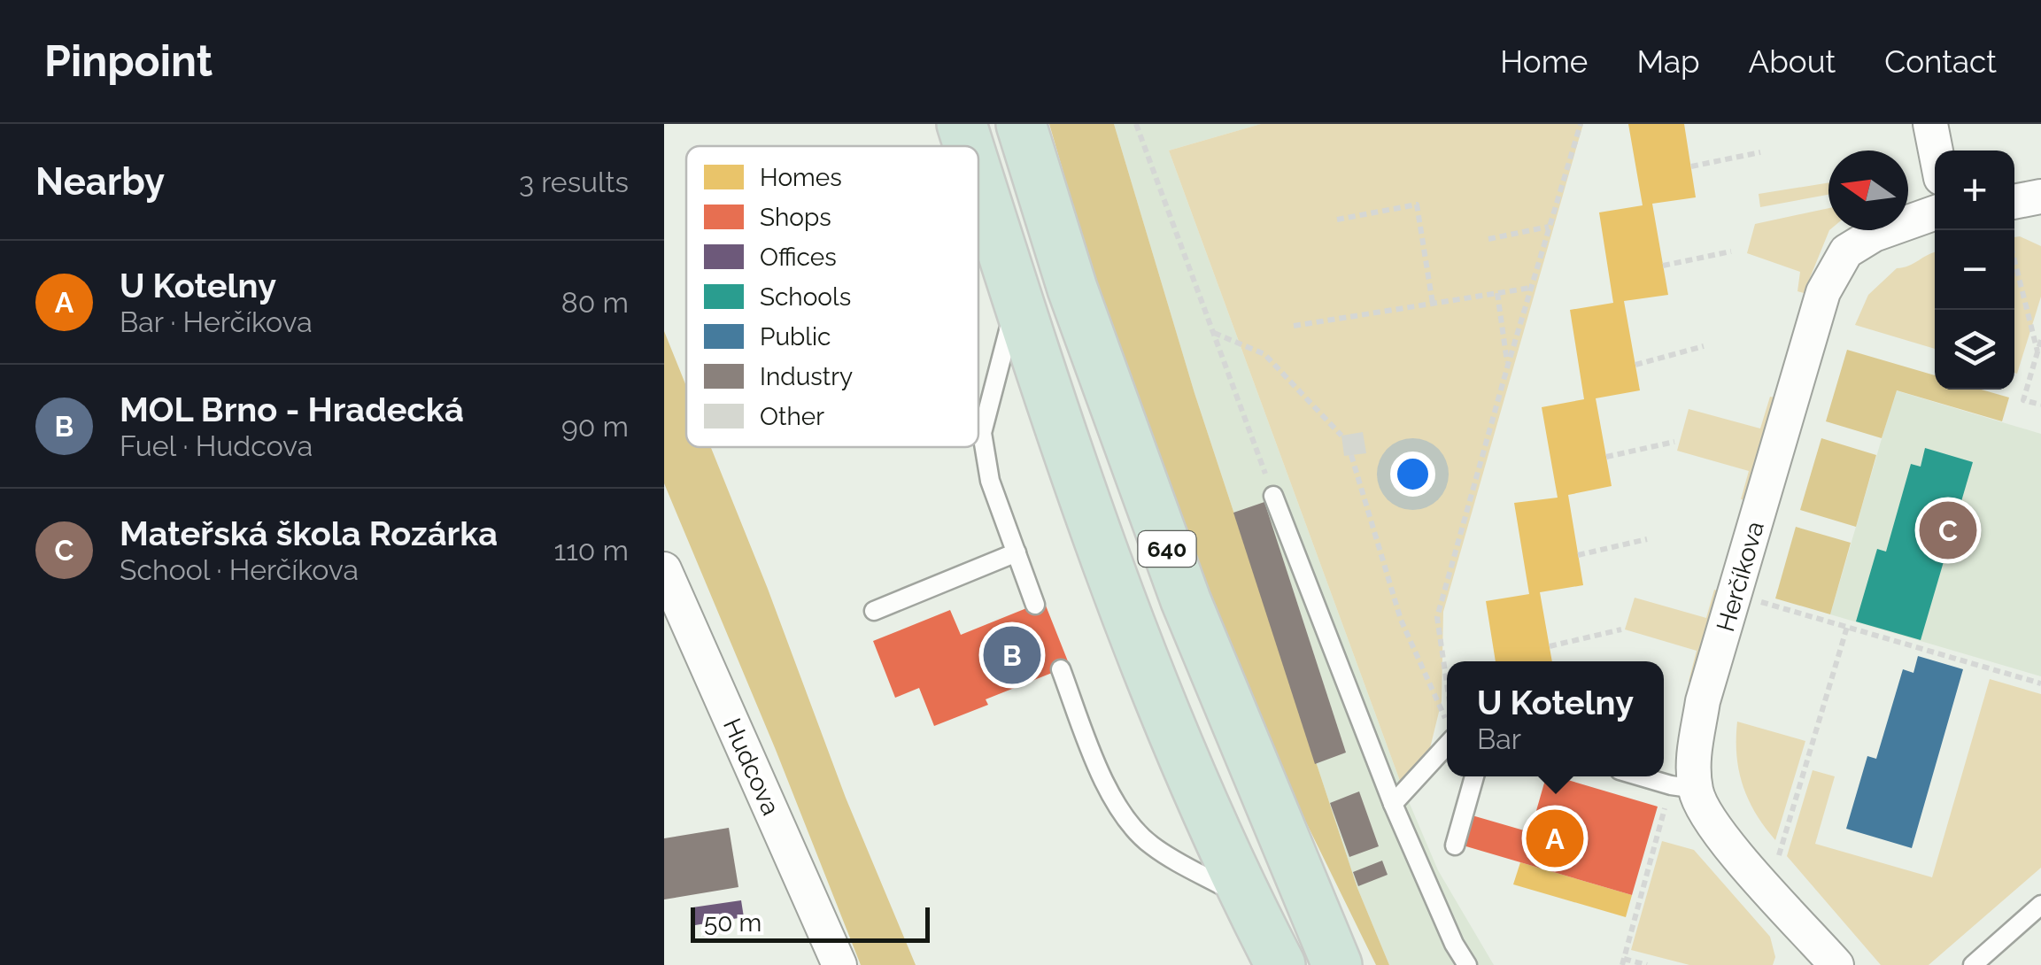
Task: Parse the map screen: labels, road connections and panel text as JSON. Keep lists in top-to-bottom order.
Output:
{
  "streets": {
    "highway": ["640"],
    "street": ["Herčíkova", "Hudcova"]
  },
  "legend": [
    "Homes",
    "Shops",
    "Offices",
    "Schools",
    "Public",
    "Industry",
    "Other"
  ],
  "scale_bar": "50 m",
  "north": "left",
  "page": {
    "header": "Pinpoint",
    "nav": [
      "Home",
      "Map",
      "About",
      "Contact"
    ],
    "heading": ["Nearby", "3 results"],
    "map_buttons": ["+", "−"],
    "list": [
      {
        "mark": "A",
        "name": "U Kotelny",
        "note": "Bar · Herčíkova",
        "value": "80 m"
      },
      {
        "mark": "B",
        "name": "MOL Brno - Hradecká",
        "note": "Fuel · Hudcova",
        "value": "90 m"
      },
      {
        "mark": "C",
        "name": "Mateřská škola Rozárka",
        "note": "School · Herčíkova",
        "value": "110 m"
      }
    ],
    "pins": ["C", "B", "A"],
    "popup": ["U Kotelny", "Bar"],
    "scale": "50 m"
  }
}
